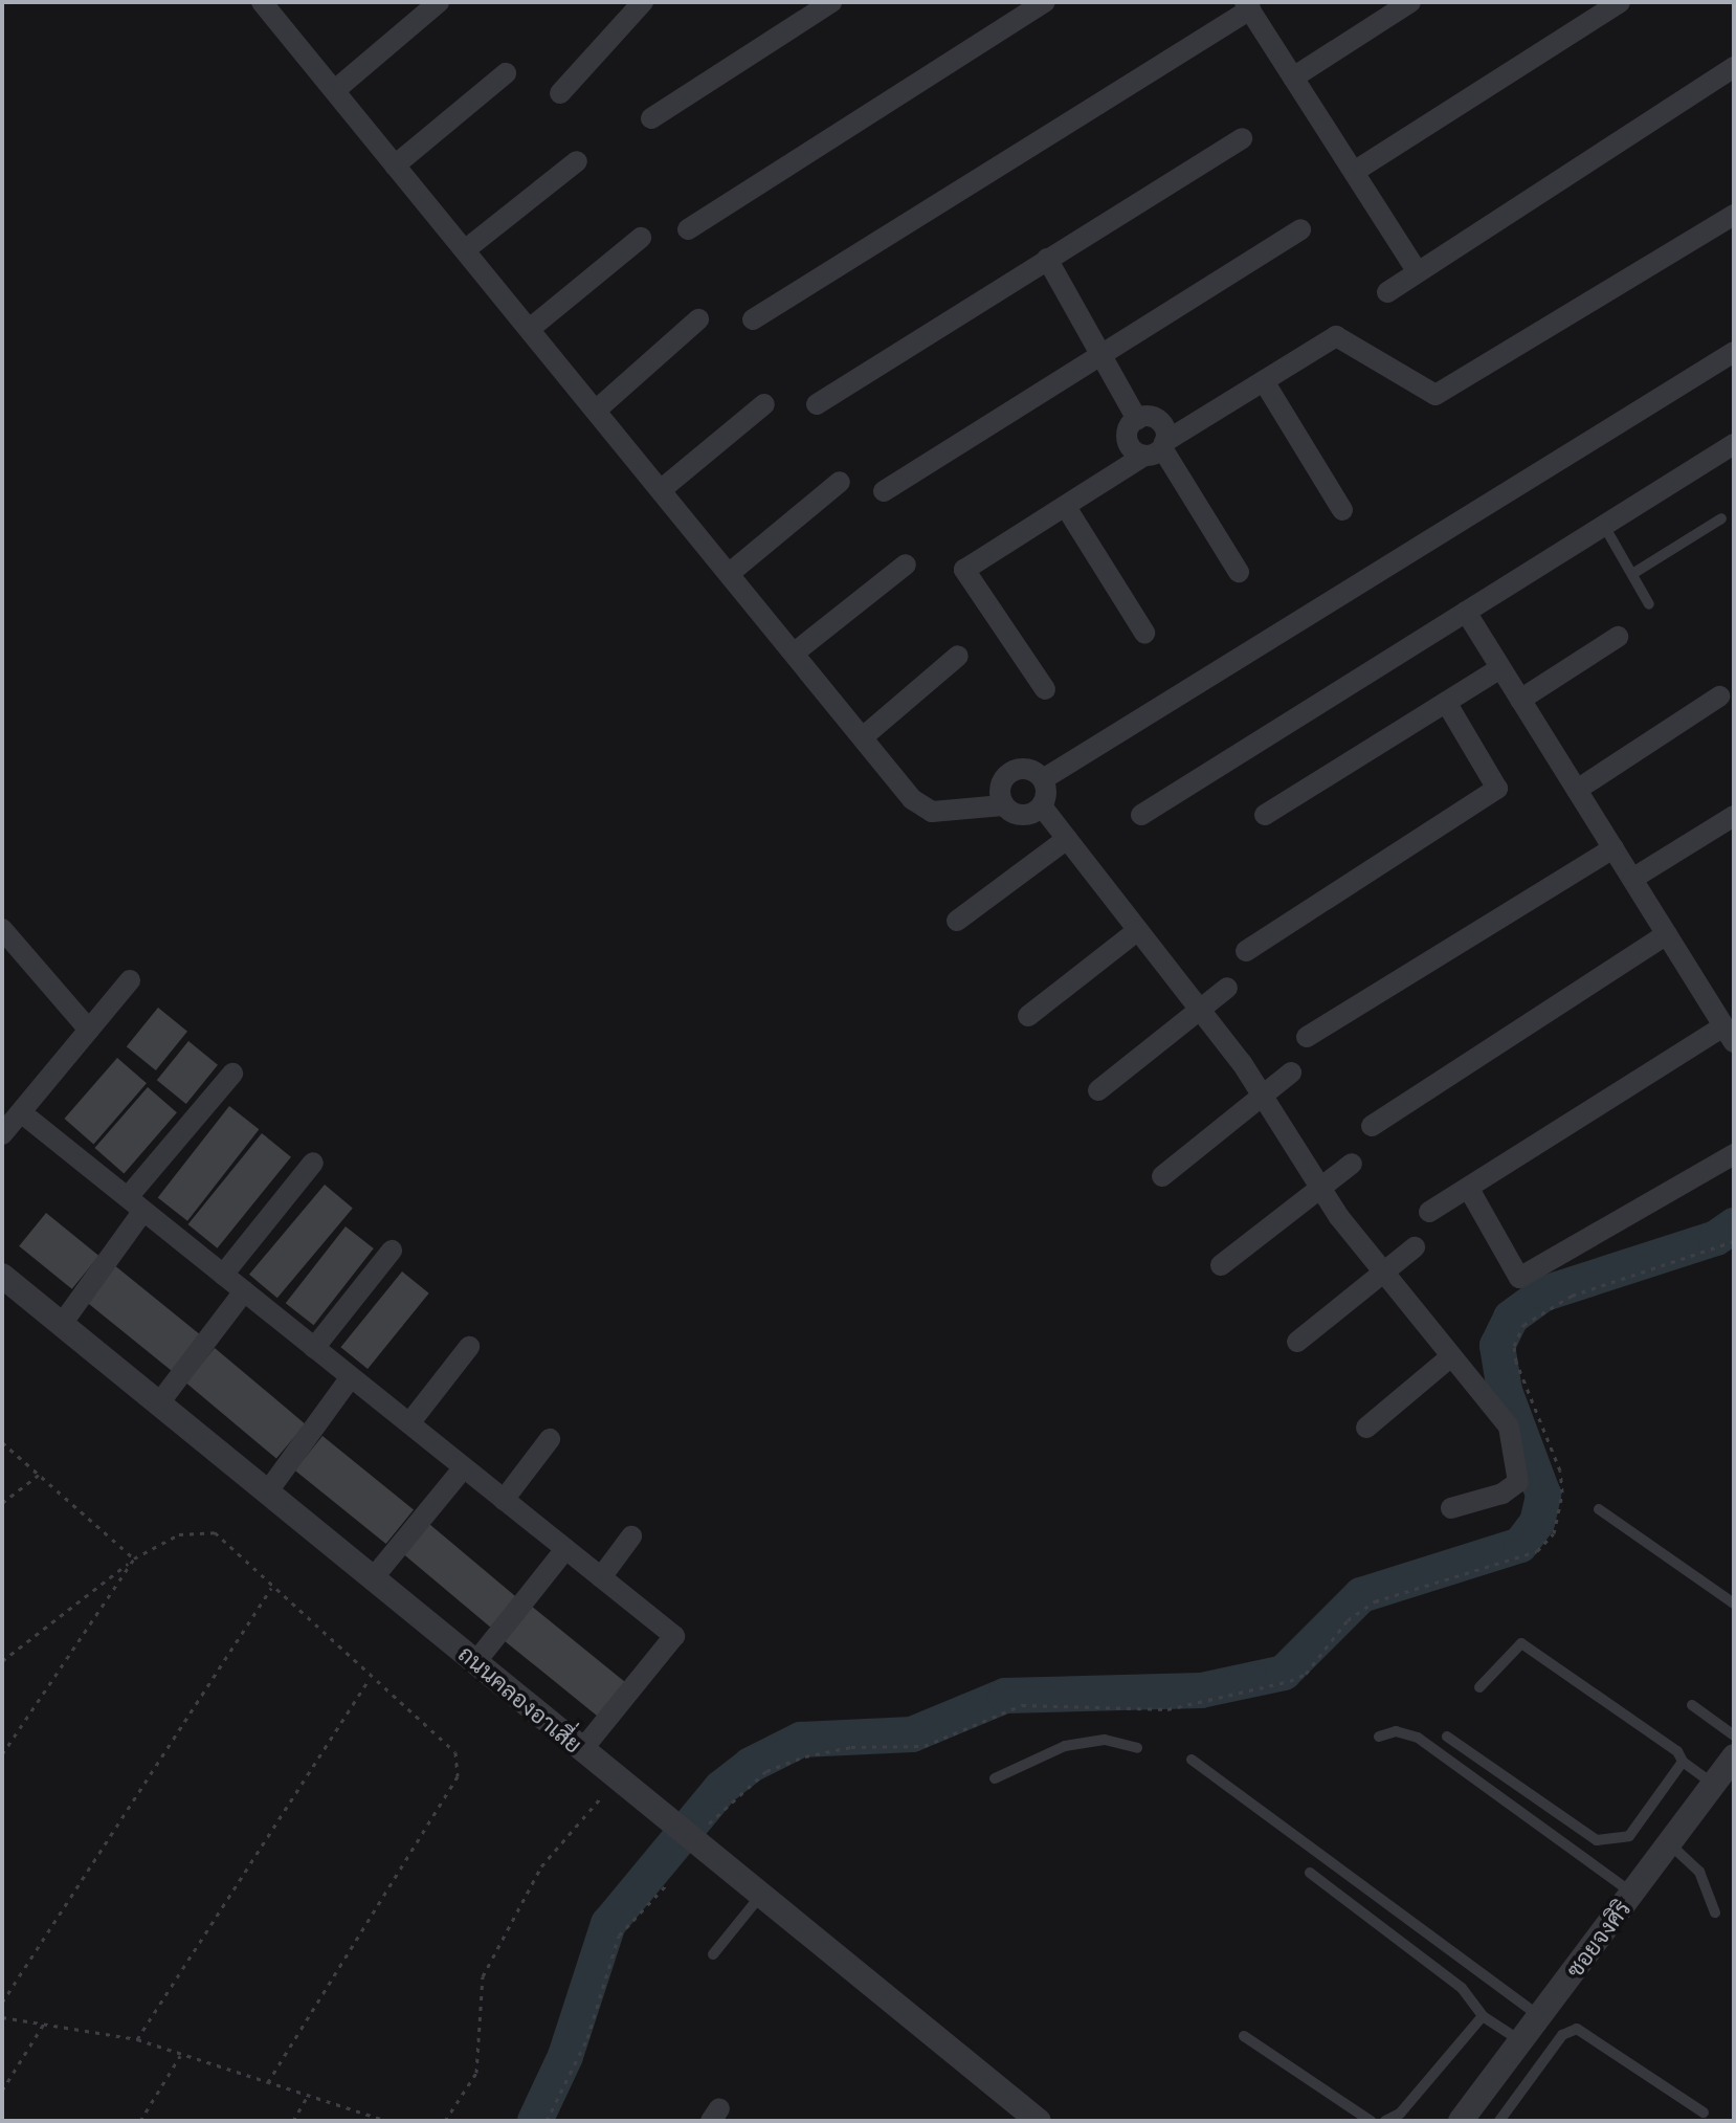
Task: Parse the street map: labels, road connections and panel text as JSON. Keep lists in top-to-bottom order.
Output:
{
  "streets": {
    "street": ["ถนนคลองอาเสี่ย", "ซอยจงศิริ"]
  }
}
